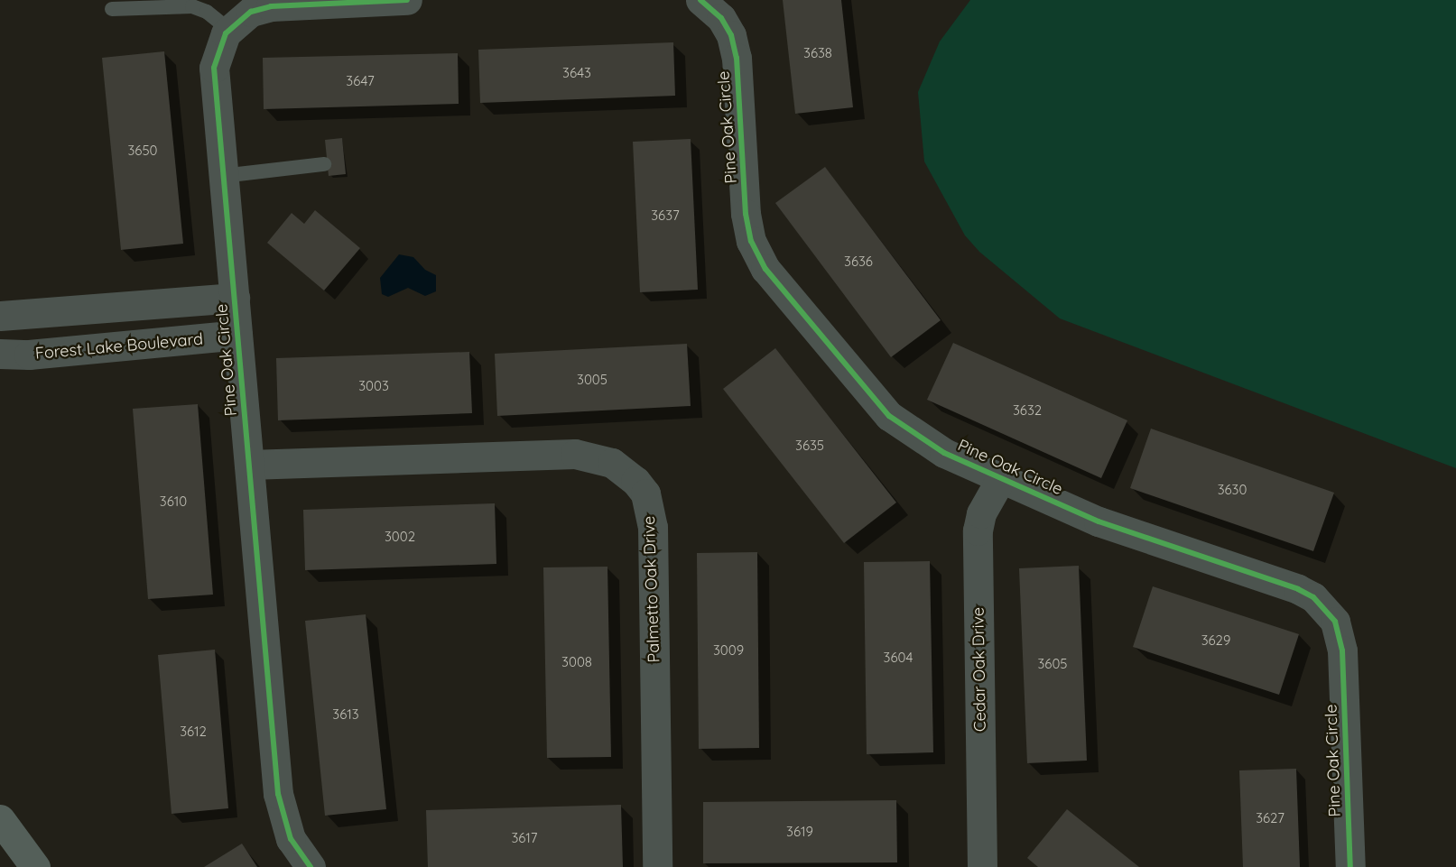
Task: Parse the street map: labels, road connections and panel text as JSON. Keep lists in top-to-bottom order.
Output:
{
  "streets": {
    "street": [
      "Pine Oak Circle",
      "Forest Lake Boulevard",
      "Palmetto Oak Drive",
      "Cedar Oak Drive"
    ]
  },
  "crossings": [
    ["Pine Oak Circle", "Forest Lake Boulevard"],
    ["Pine Oak Circle", "Palmetto Oak Drive"],
    ["Pine Oak Circle", "Cedar Oak Drive"]
  ],
  "house_numbers": [
    "3638",
    "3643",
    "3647",
    "3650",
    "3637",
    "3636",
    "3005",
    "3003",
    "3632",
    "3635",
    "3630",
    "3610",
    "3002",
    "3629",
    "3009",
    "3604",
    "3008",
    "3605",
    "3613",
    "3612",
    "3627",
    "3619",
    "3617"
  ]
}
